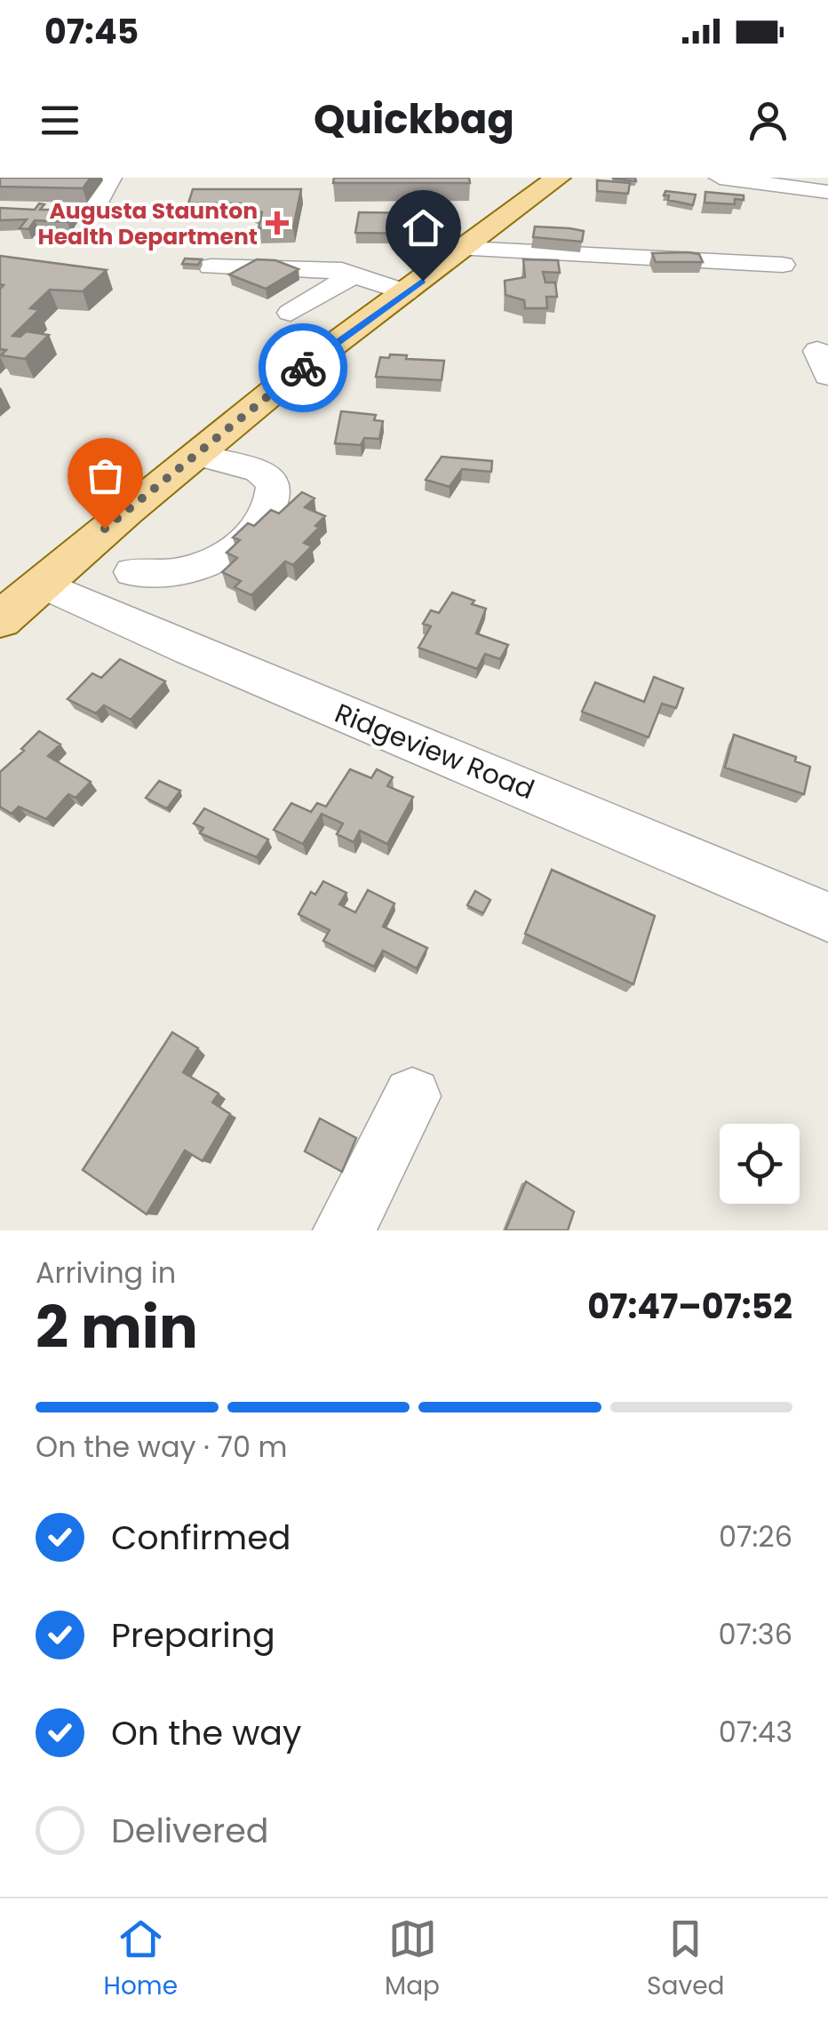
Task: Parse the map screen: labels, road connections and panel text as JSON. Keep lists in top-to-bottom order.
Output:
{
  "streets": {
    "street": ["Ridgeview Road"]
  },
  "places": {
    "health": ["Augusta Staunton Health Department"]
  },
  "page": {
    "status": "07:45",
    "header": "Quickbag",
    "heading": ["2 min", "Arriving in", "07:47–07:52"],
    "bar": "On the way · 70 m",
    "list": [
      ["Confirmed", "07:26"],
      ["Preparing", "07:36"],
      ["On the way", "07:43"],
      "Delivered"
    ],
    "tabs": ["Home", "Map", "Saved"]
  }
}
